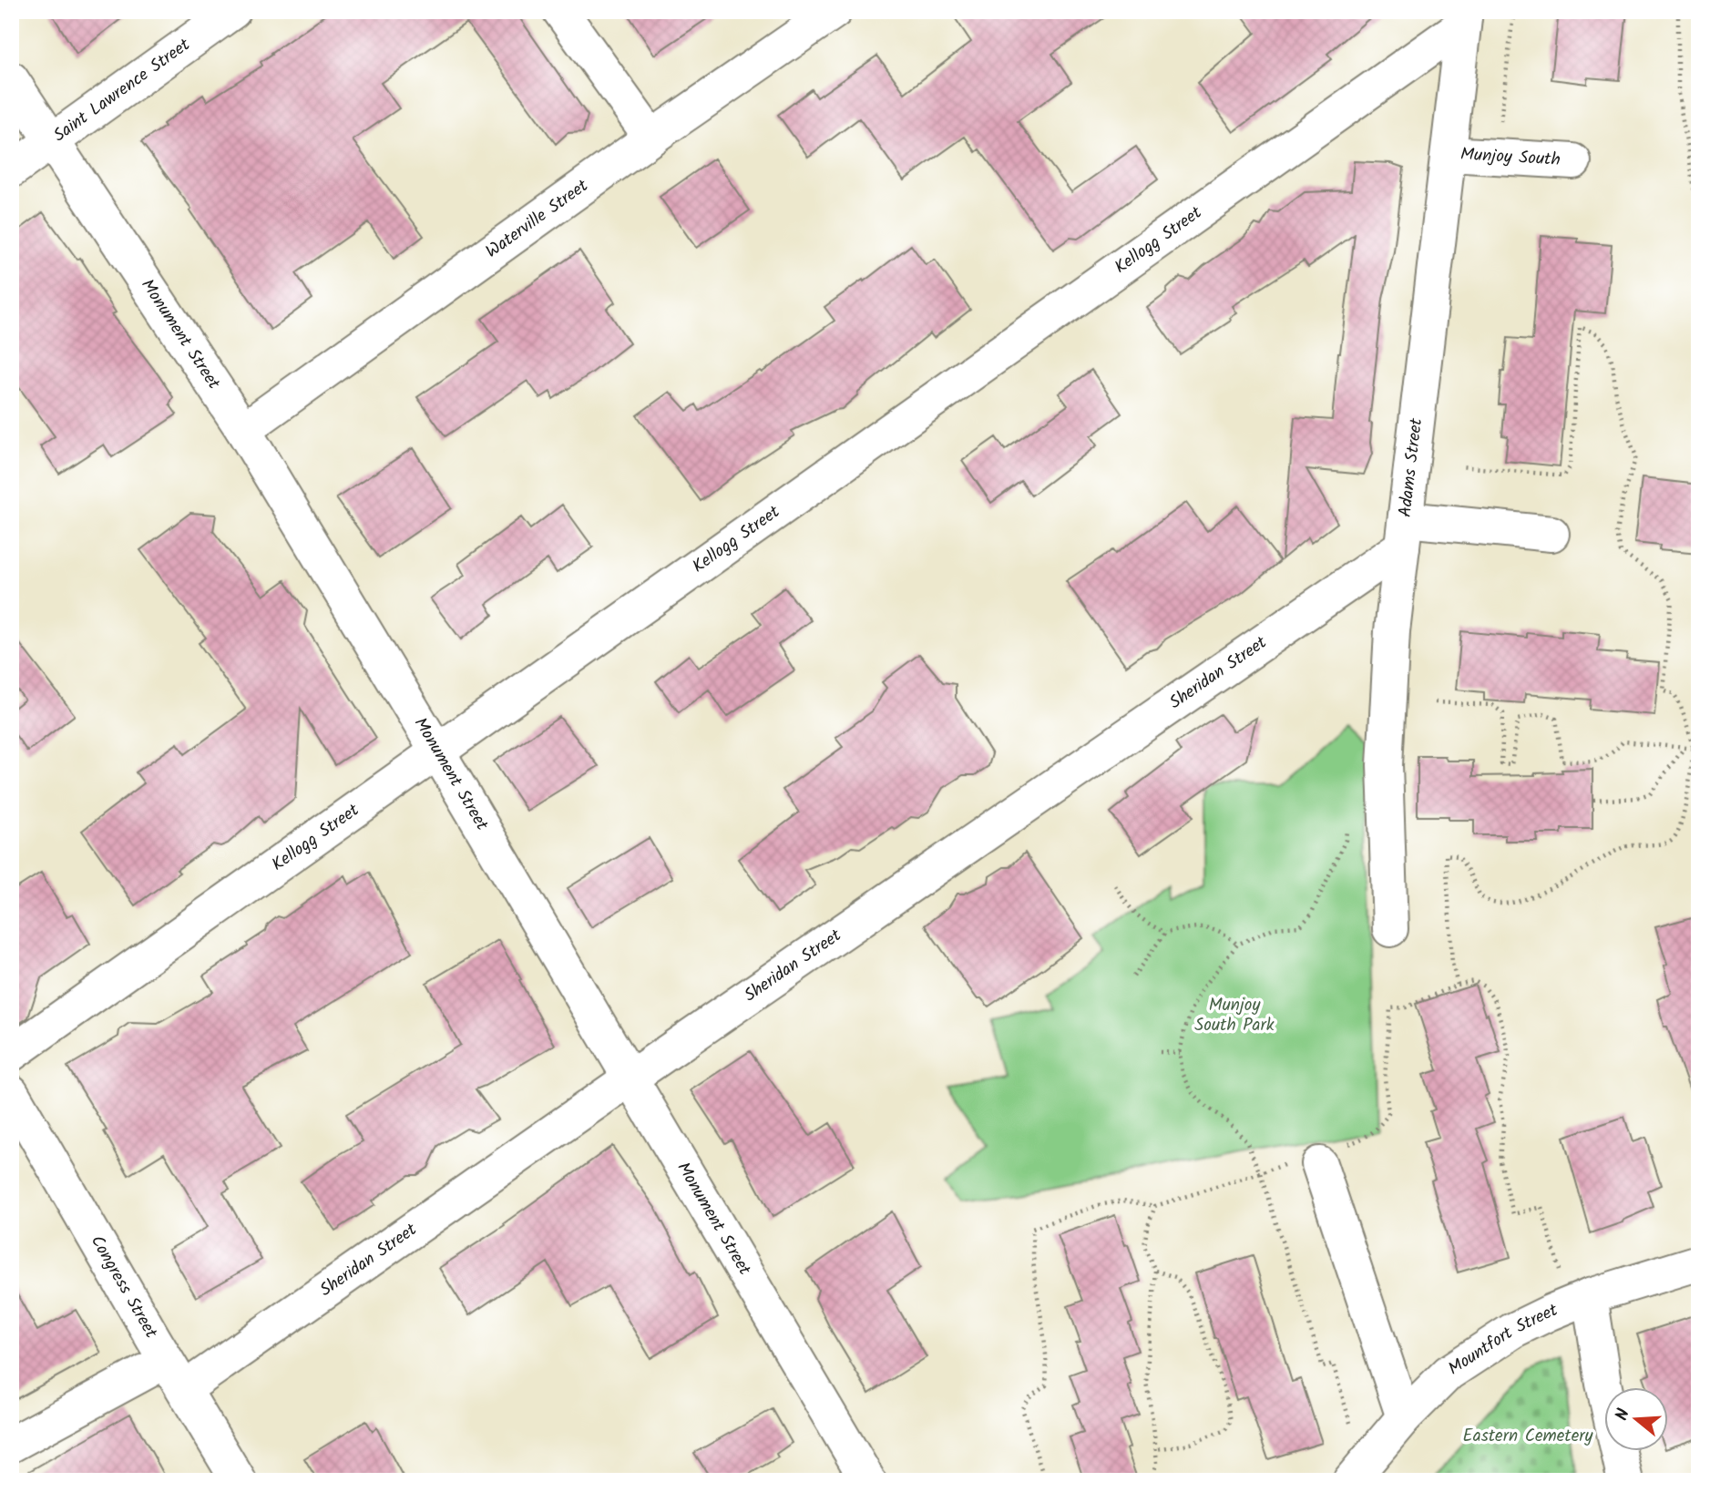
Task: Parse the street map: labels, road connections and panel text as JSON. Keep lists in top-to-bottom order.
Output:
{
  "streets": {
    "street": [
      "Saint Lawrence Street",
      "Munjoy South",
      "Waterville Street",
      "Kellogg Street",
      "Monument Street",
      "Adams Street",
      "Sheridan Street",
      "Congress Street",
      "Mountfort Street"
    ]
  },
  "crossings": [
    ["Saint Lawrence Street", "Monument Street"],
    ["Munjoy South", "Adams Street"],
    ["Waterville Street", "Monument Street"],
    ["Kellogg Street", "Monument Street"],
    ["Kellogg Street", "Adams Street"],
    ["Monument Street", "Sheridan Street"],
    ["Adams Street", "Sheridan Street"],
    ["Sheridan Street", "Congress Street"]
  ],
  "parks": ["Munjoy South Park", "Eastern Cemetery"],
  "north": "left"
}
